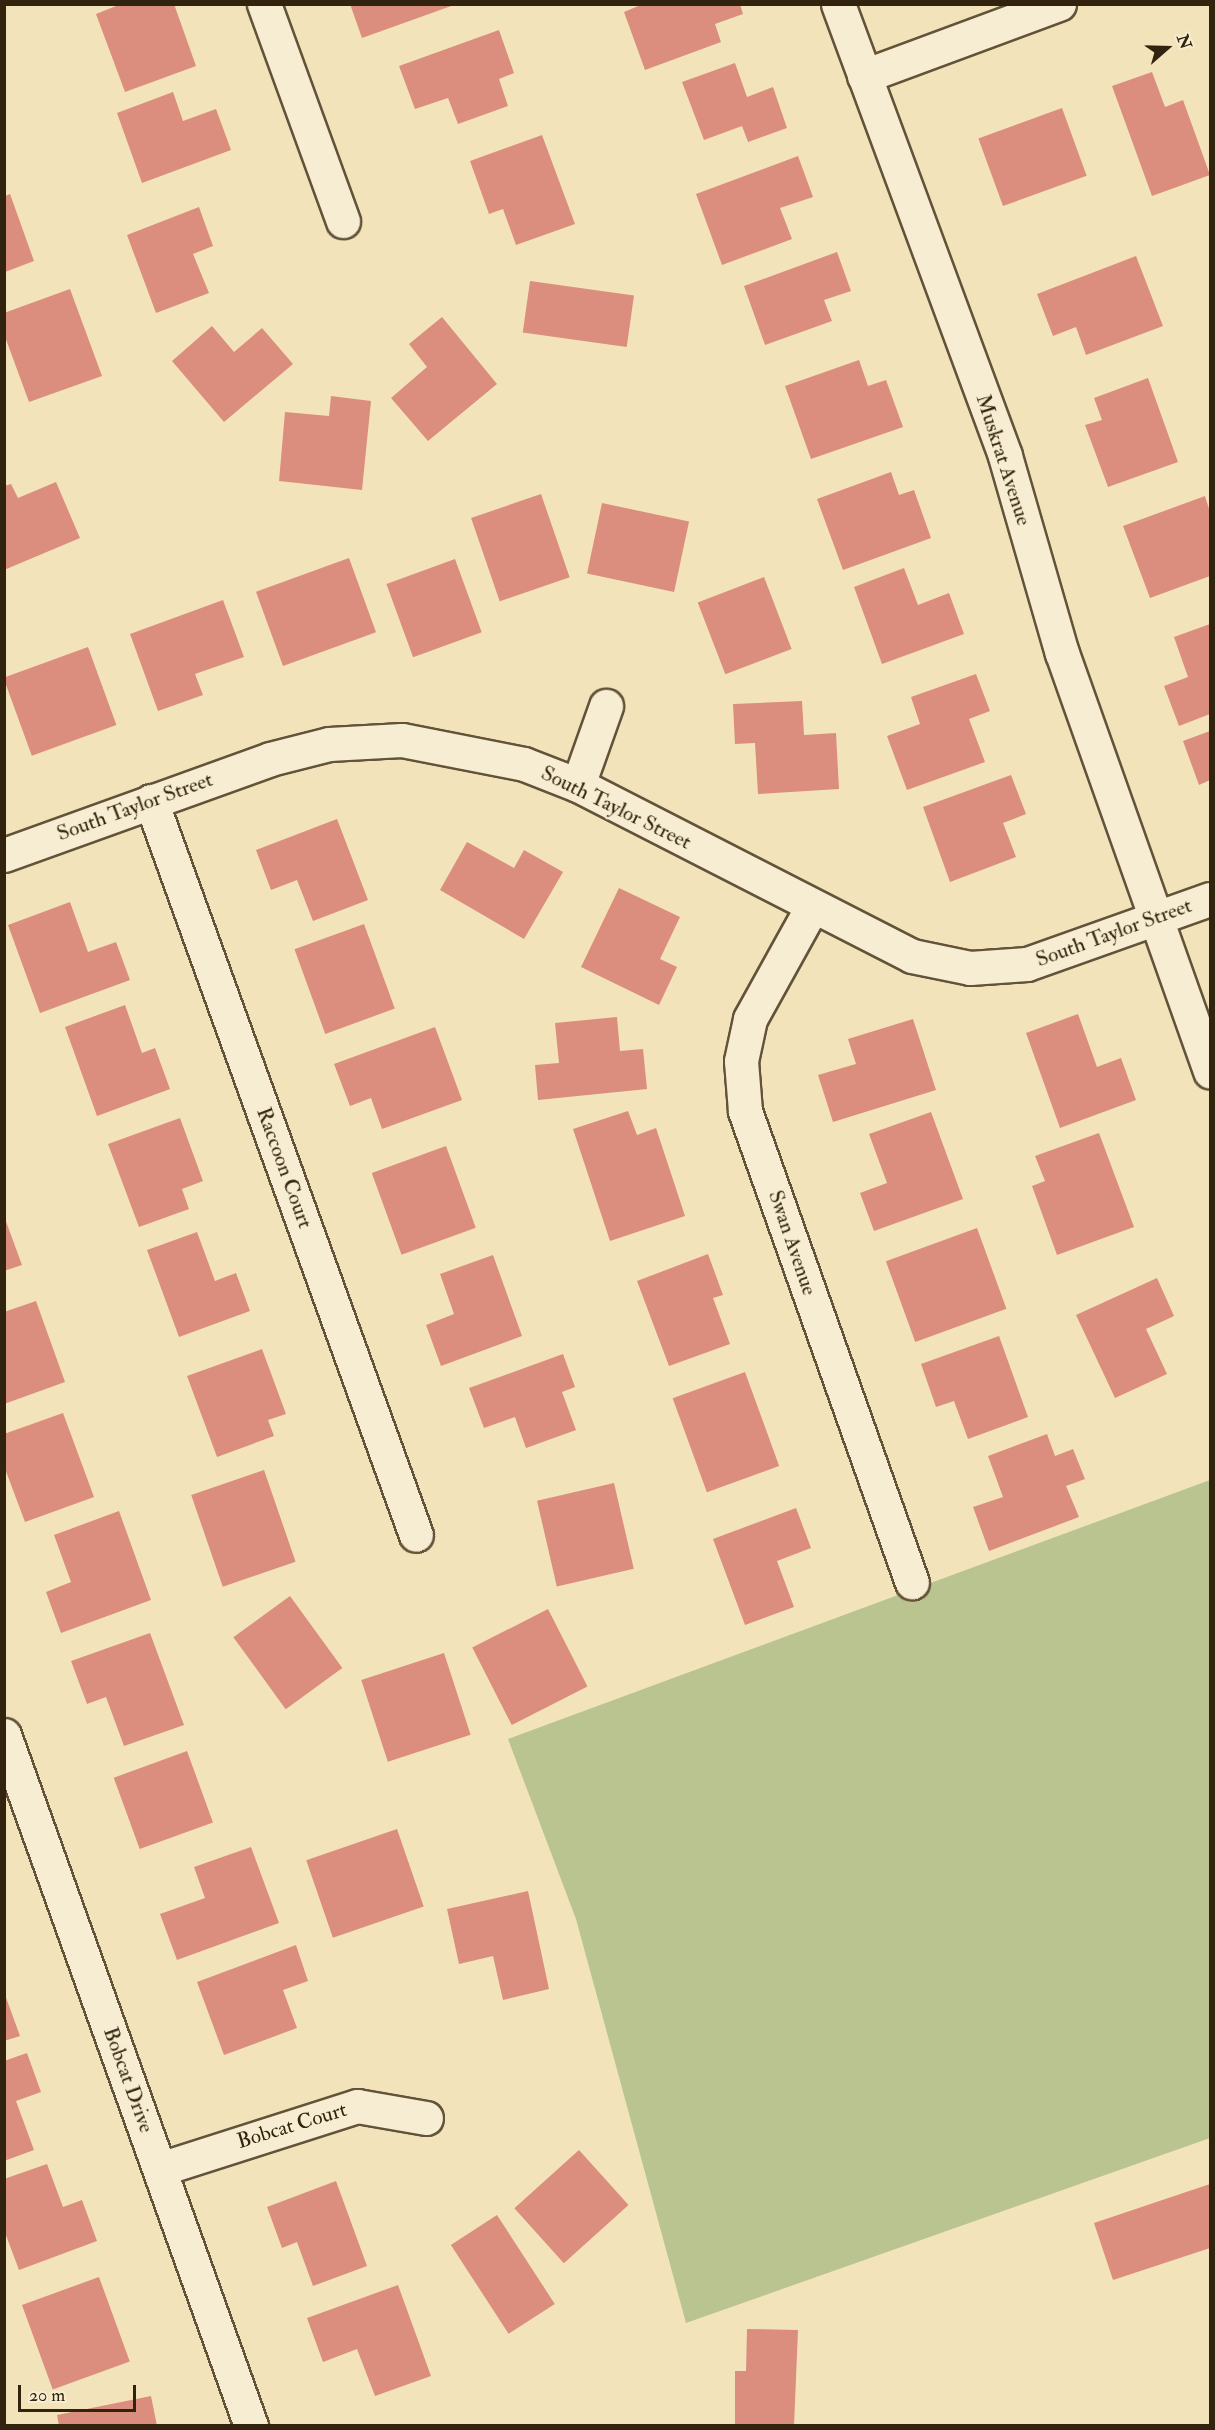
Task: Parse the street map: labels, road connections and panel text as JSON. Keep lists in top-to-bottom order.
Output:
{
  "streets": {
    "street": [
      "Muskrat Avenue",
      "South Taylor Street",
      "Raccoon Court",
      "Swan Avenue",
      "Bobcat Drive",
      "Bobcat Court"
    ]
  },
  "crossings": [
    ["Muskrat Avenue", "South Taylor Street"],
    ["South Taylor Street", "Raccoon Court"],
    ["South Taylor Street", "Swan Avenue"],
    ["Bobcat Drive", "Bobcat Court"]
  ],
  "scale_bar": "20 m",
  "north": "right"
}
